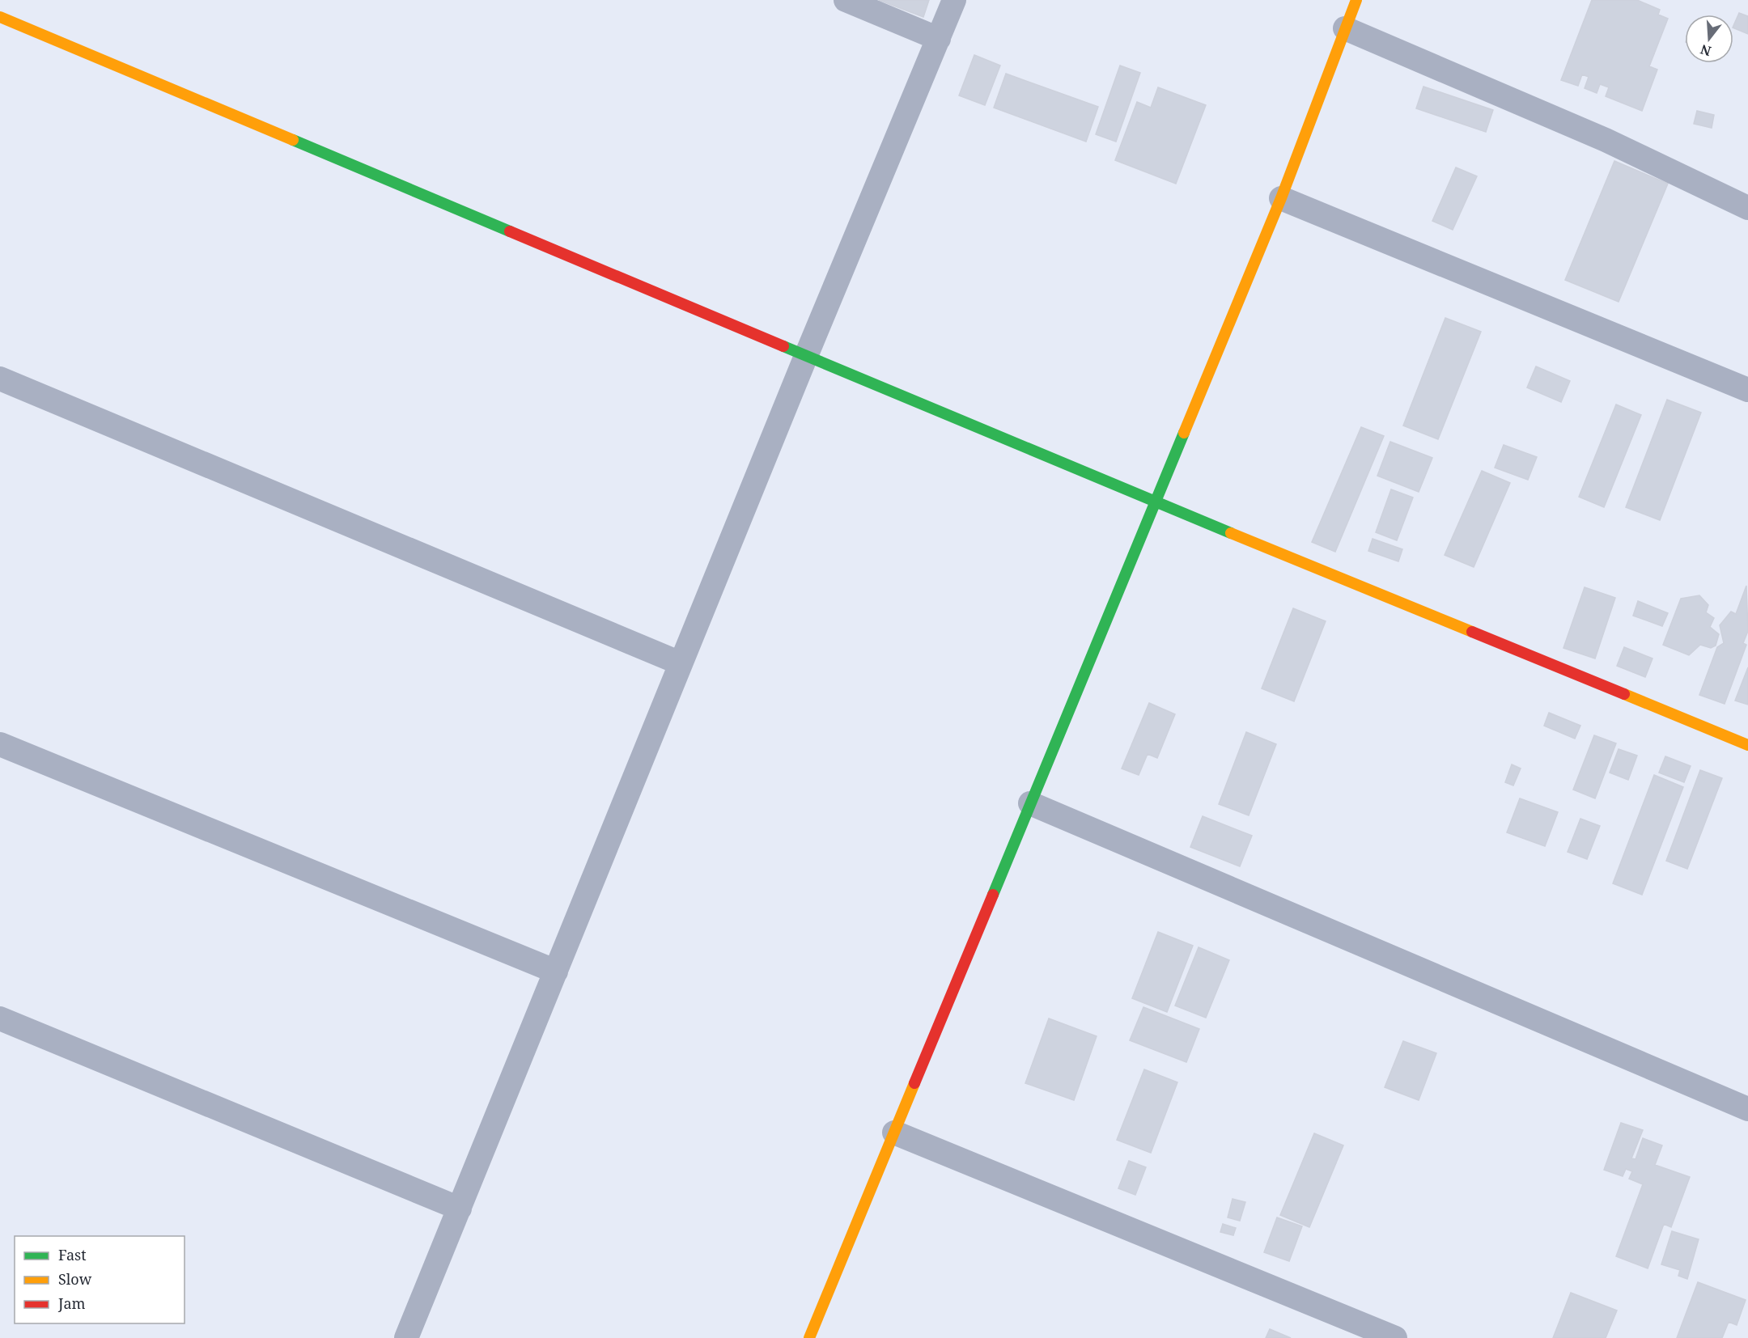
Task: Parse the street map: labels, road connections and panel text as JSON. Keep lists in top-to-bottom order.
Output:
{
  "legend": ["Fast", "Slow", "Jam"],
  "north": "bottom"
}
